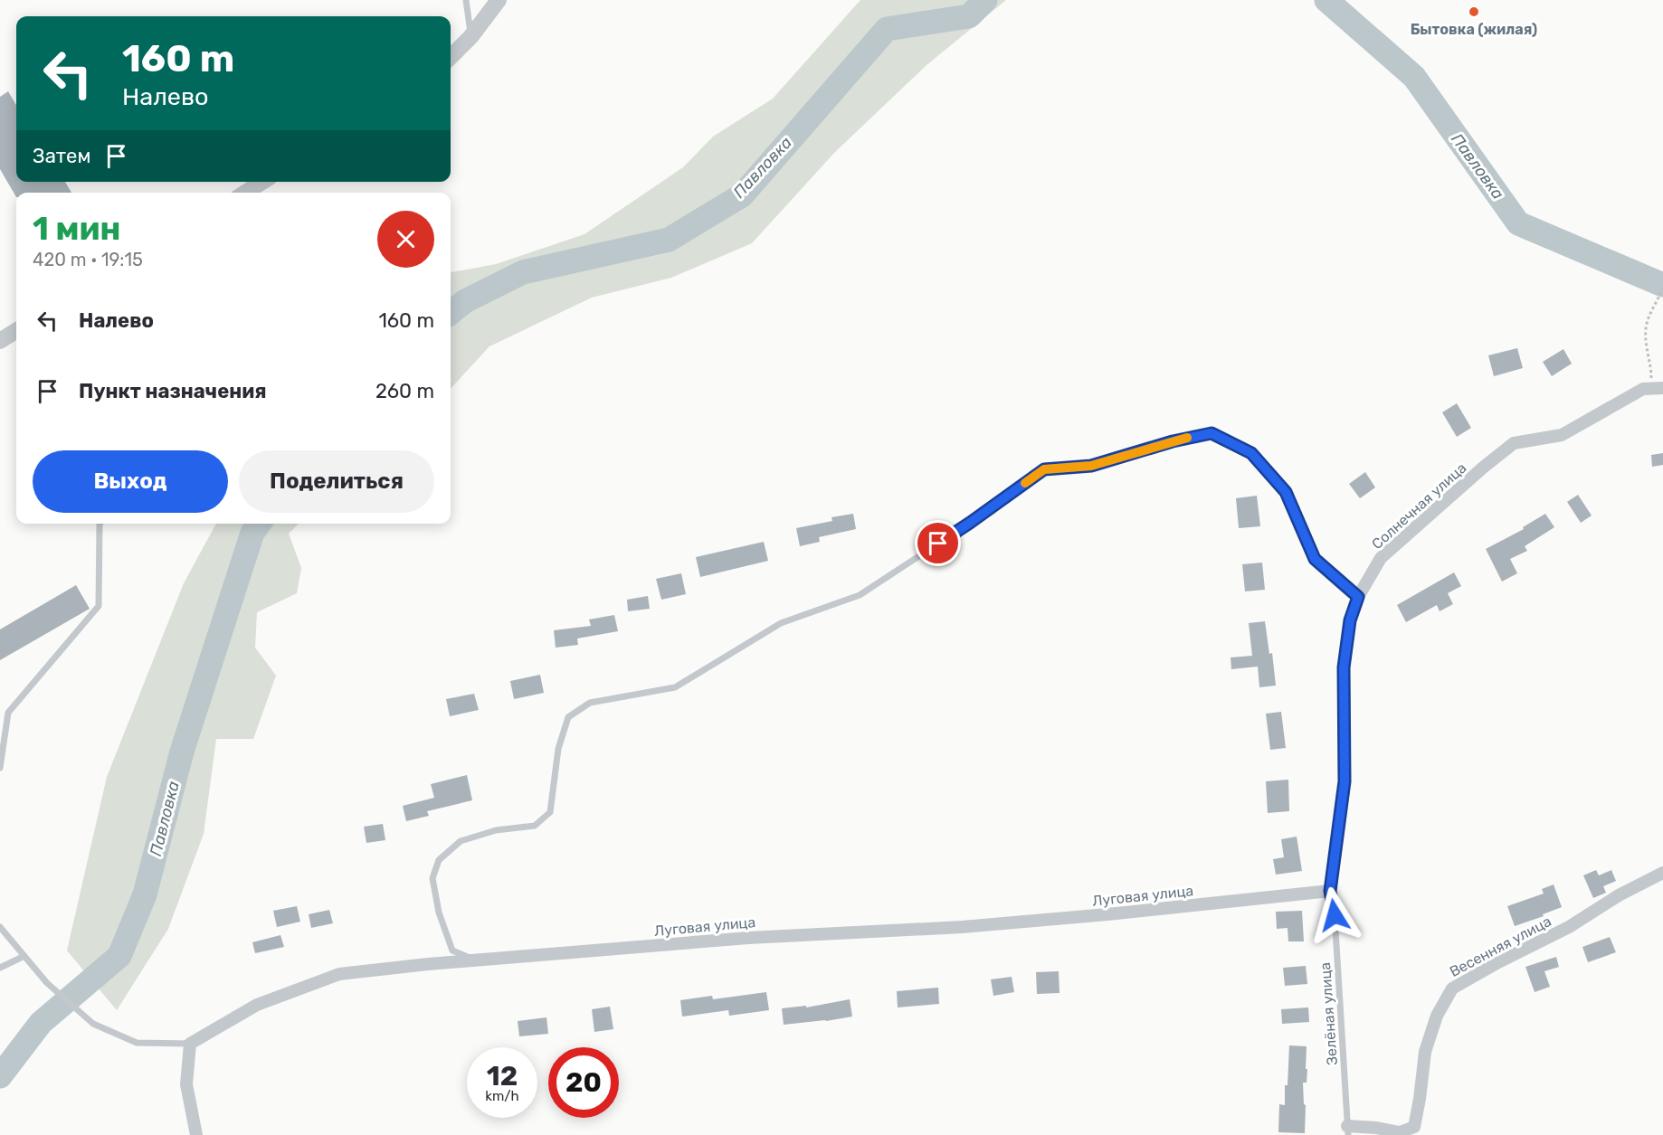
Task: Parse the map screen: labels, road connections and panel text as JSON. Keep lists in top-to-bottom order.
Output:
{
  "streets": {
    "street": ["Солнечная улица", "Луговая улица", "Весенняя улица"],
    "lane": ["Зелёная улица"]
  },
  "crossings": [
    ["Солнечная улица", "Луговая улица"],
    ["Солнечная улица", "Зелёная улица"],
    ["Луговая улица", "Зелёная улица"],
    ["Весенняя улица", "Зелёная улица"]
  ],
  "water": ["Павловка"],
  "places": ["Бытовка (жилая)"],
  "page": {
    "turn": ["160 m", "Налево"],
    "then": "Затем",
    "heading": ["1 мин", "420 m · 19:15"],
    "list": [
      {
        "name": "Налево",
        "value": "160 m"
      },
      {
        "name": "Пункт назначения",
        "value": "260 m"
      }
    ],
    "buttons": ["Выход", "Поделиться"],
    "speed": "12 km/h",
    "limit": "20"
  }
}
